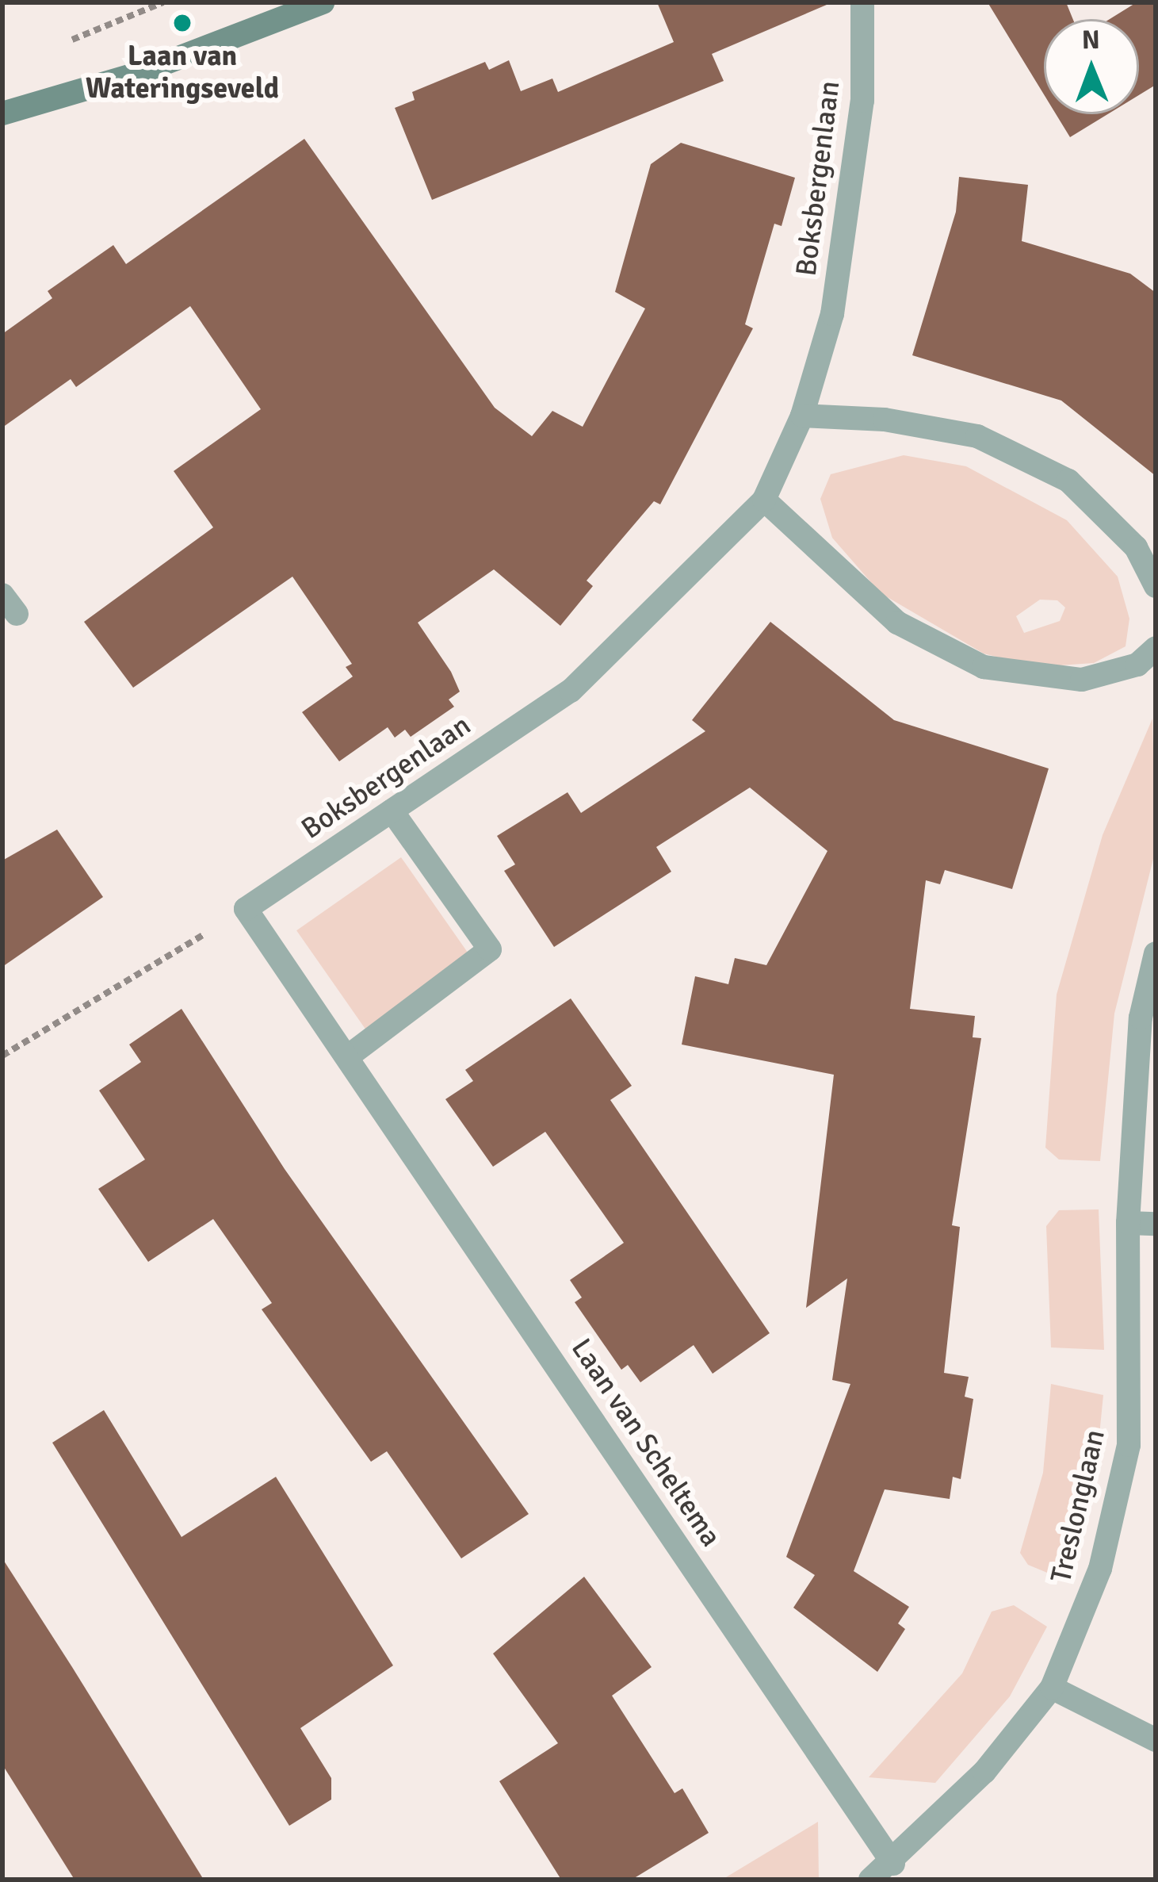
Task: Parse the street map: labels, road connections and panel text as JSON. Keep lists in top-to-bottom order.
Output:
{
  "streets": {
    "street": ["Boksbergenlaan", "Laan van Scheltema", "Treslonglaan"]
  },
  "crossings": [
    ["Boksbergenlaan", "Laan van Scheltema"],
    ["Laan van Scheltema", "Treslonglaan"]
  ],
  "places": ["Laan van Wateringseveld"],
  "north": "top"
}
